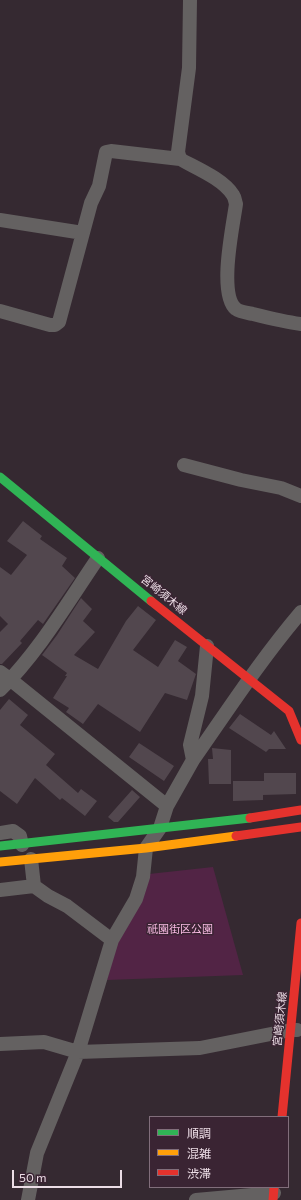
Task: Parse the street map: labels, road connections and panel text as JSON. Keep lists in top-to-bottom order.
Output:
{
  "streets": {
    "street": ["宮崎須木線"]
  },
  "parks": ["祇園街区公園"],
  "legend": ["順調", "混雑", "渋滞"],
  "scale_bar": "50 m"
}
